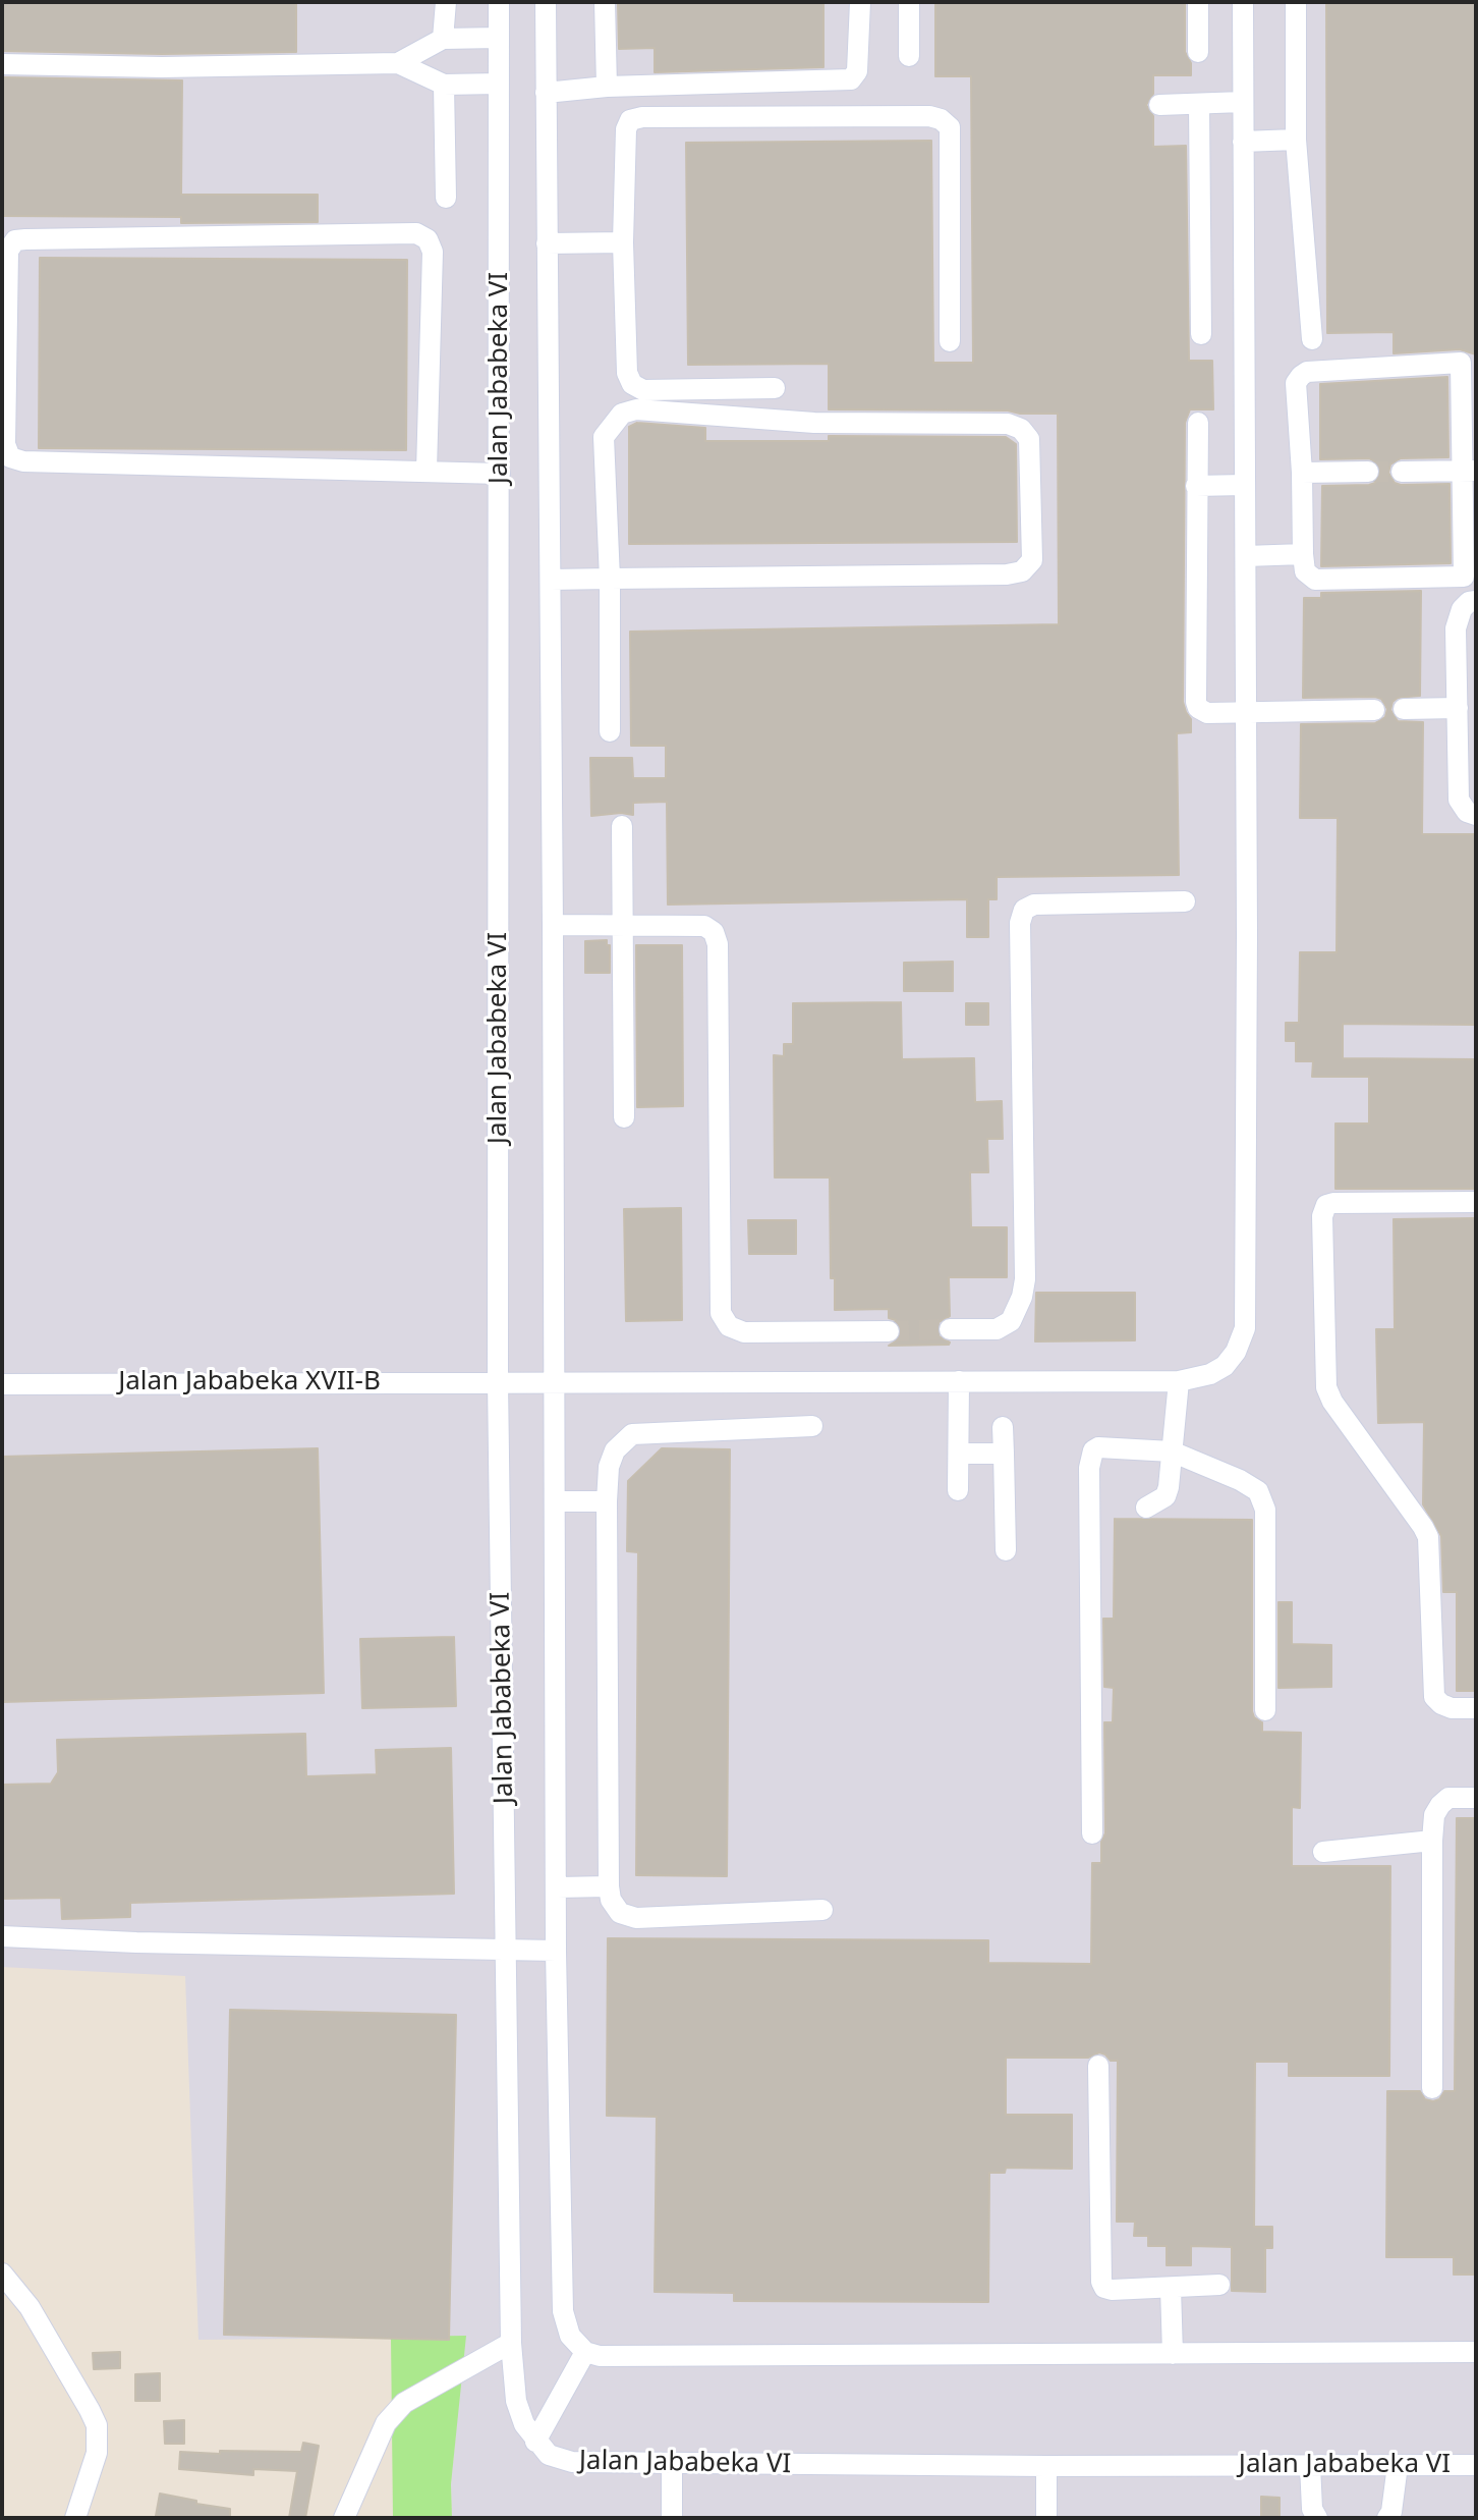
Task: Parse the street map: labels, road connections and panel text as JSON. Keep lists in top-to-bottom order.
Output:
{
  "streets": {
    "street": ["Jalan Jababeka VI", "Jalan Jababeka XVII-B"]
  },
  "crossings": [
    ["Jalan Jababeka VI", "Jalan Jababeka XVII-B"]
  ]
}
